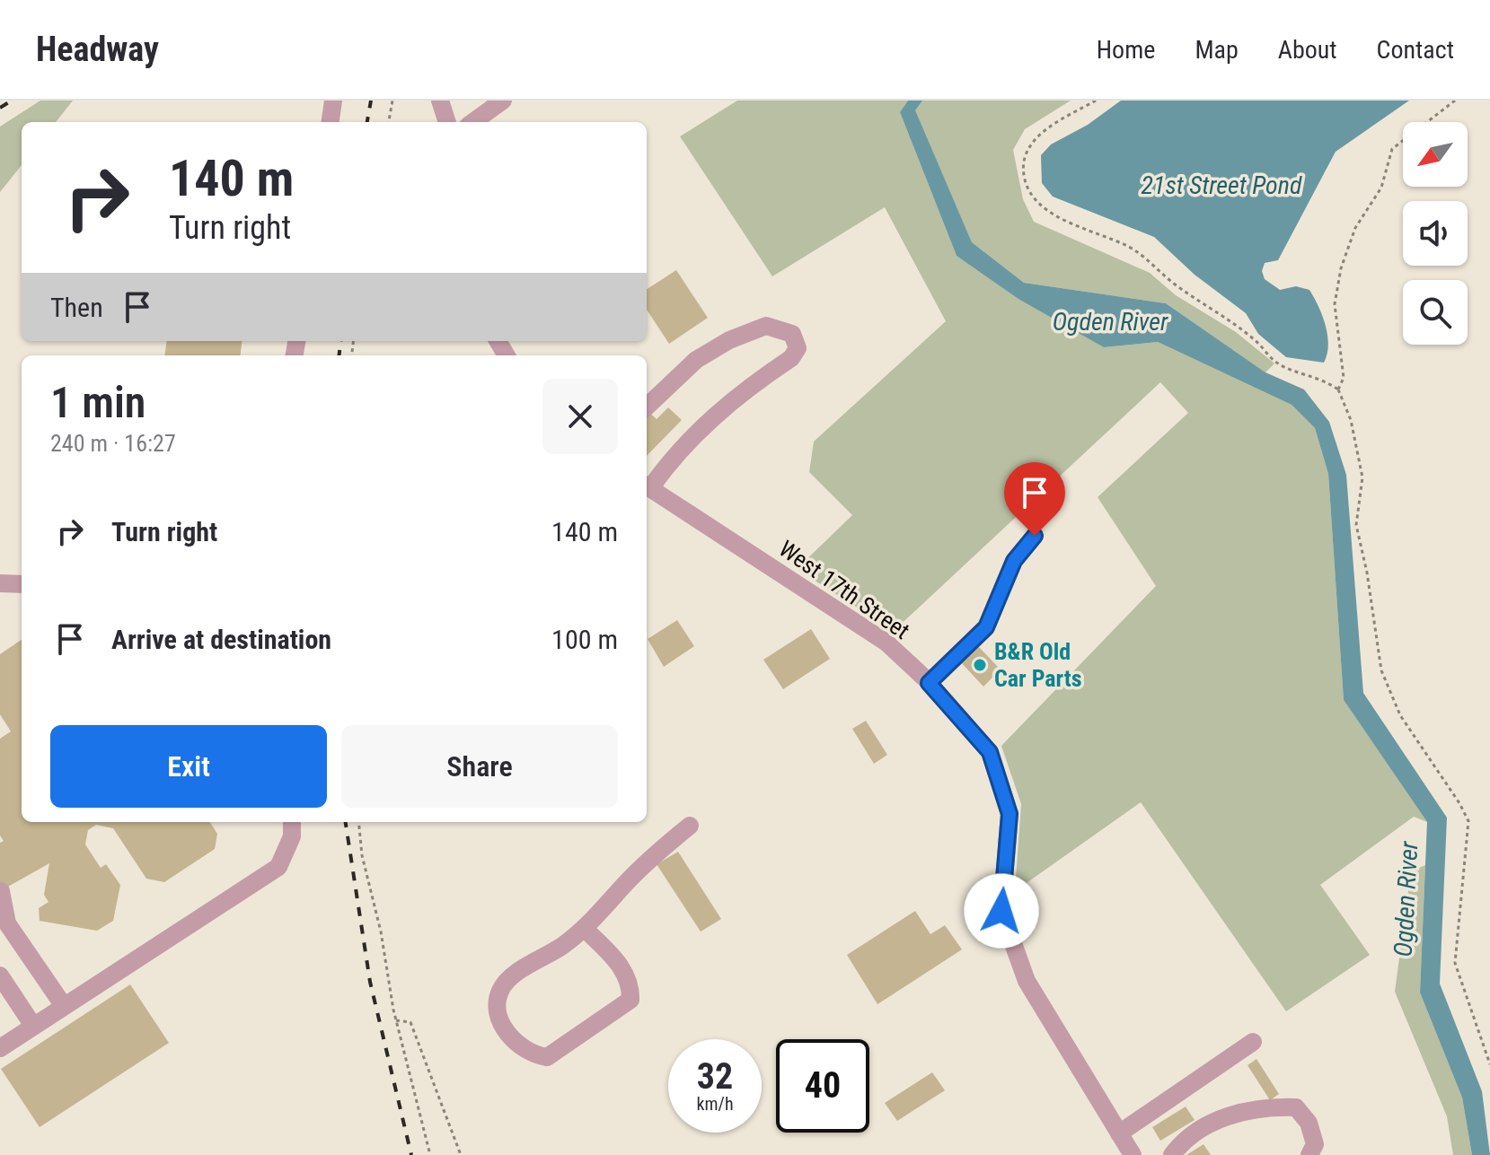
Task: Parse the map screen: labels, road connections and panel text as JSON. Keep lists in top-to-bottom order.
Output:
{
  "streets": {
    "street": ["West 17th Street"]
  },
  "water": ["21st Street Pond", "Ogden River"],
  "places": ["B&R Old Car Parts"],
  "north": "bottom left",
  "page": {
    "header": "Headway",
    "nav": [
      "Home",
      "Map",
      "About",
      "Contact"
    ],
    "turn": ["140 m", "Turn right"],
    "then": "Then",
    "heading": ["1 min", "240 m · 16:27"],
    "list": [
      {
        "name": "Turn right",
        "value": "140 m"
      },
      {
        "name": "Arrive at destination",
        "value": "100 m"
      }
    ],
    "buttons": ["Exit", "Share"],
    "speed": "32 km/h",
    "limit": "40"
  }
}
